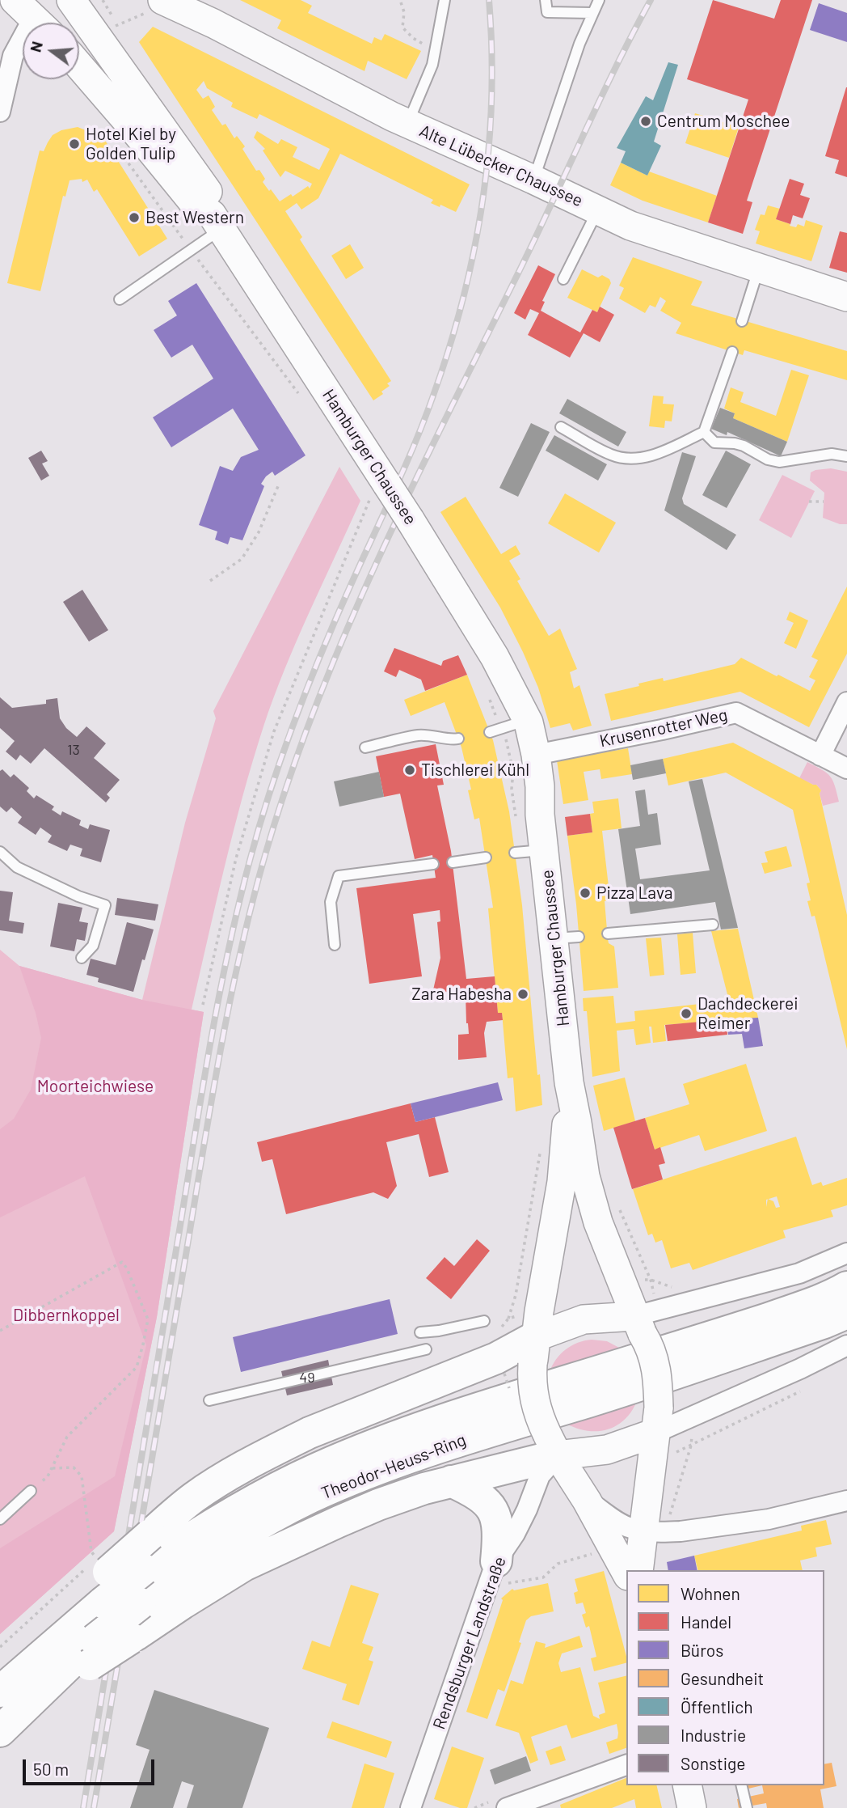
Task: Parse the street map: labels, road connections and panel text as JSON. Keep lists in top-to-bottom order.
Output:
{
  "streets": {
    "highway": ["Theodor-Heuss-Ring"],
    "main road": ["Alte Lübecker Chaussee", "Hamburger Chaussee"],
    "street": ["Krusenrotter Weg", "Rendsburger Landstraße"]
  },
  "crossings": [
    ["Hamburger Chaussee", "Krusenrotter Weg"],
    ["Hamburger Chaussee", "Rendsburger Landstraße"]
  ],
  "parks": ["Moorteichwiese", "Dibbernkoppel"],
  "places": [
    "Centrum Moschee",
    "Hotel Kiel by Golden Tulip",
    "Best Western",
    "Tischlerei Kühl",
    "Pizza Lava",
    "Zara Habesha",
    "Dachdeckerei Reimer"
  ],
  "house_numbers": ["13", "49"],
  "legend": [
    "Wohnen",
    "Handel",
    "Büros",
    "Gesundheit",
    "Öffentlich",
    "Industrie",
    "Sonstige"
  ],
  "scale_bar": "50 m",
  "north": "left"
}
